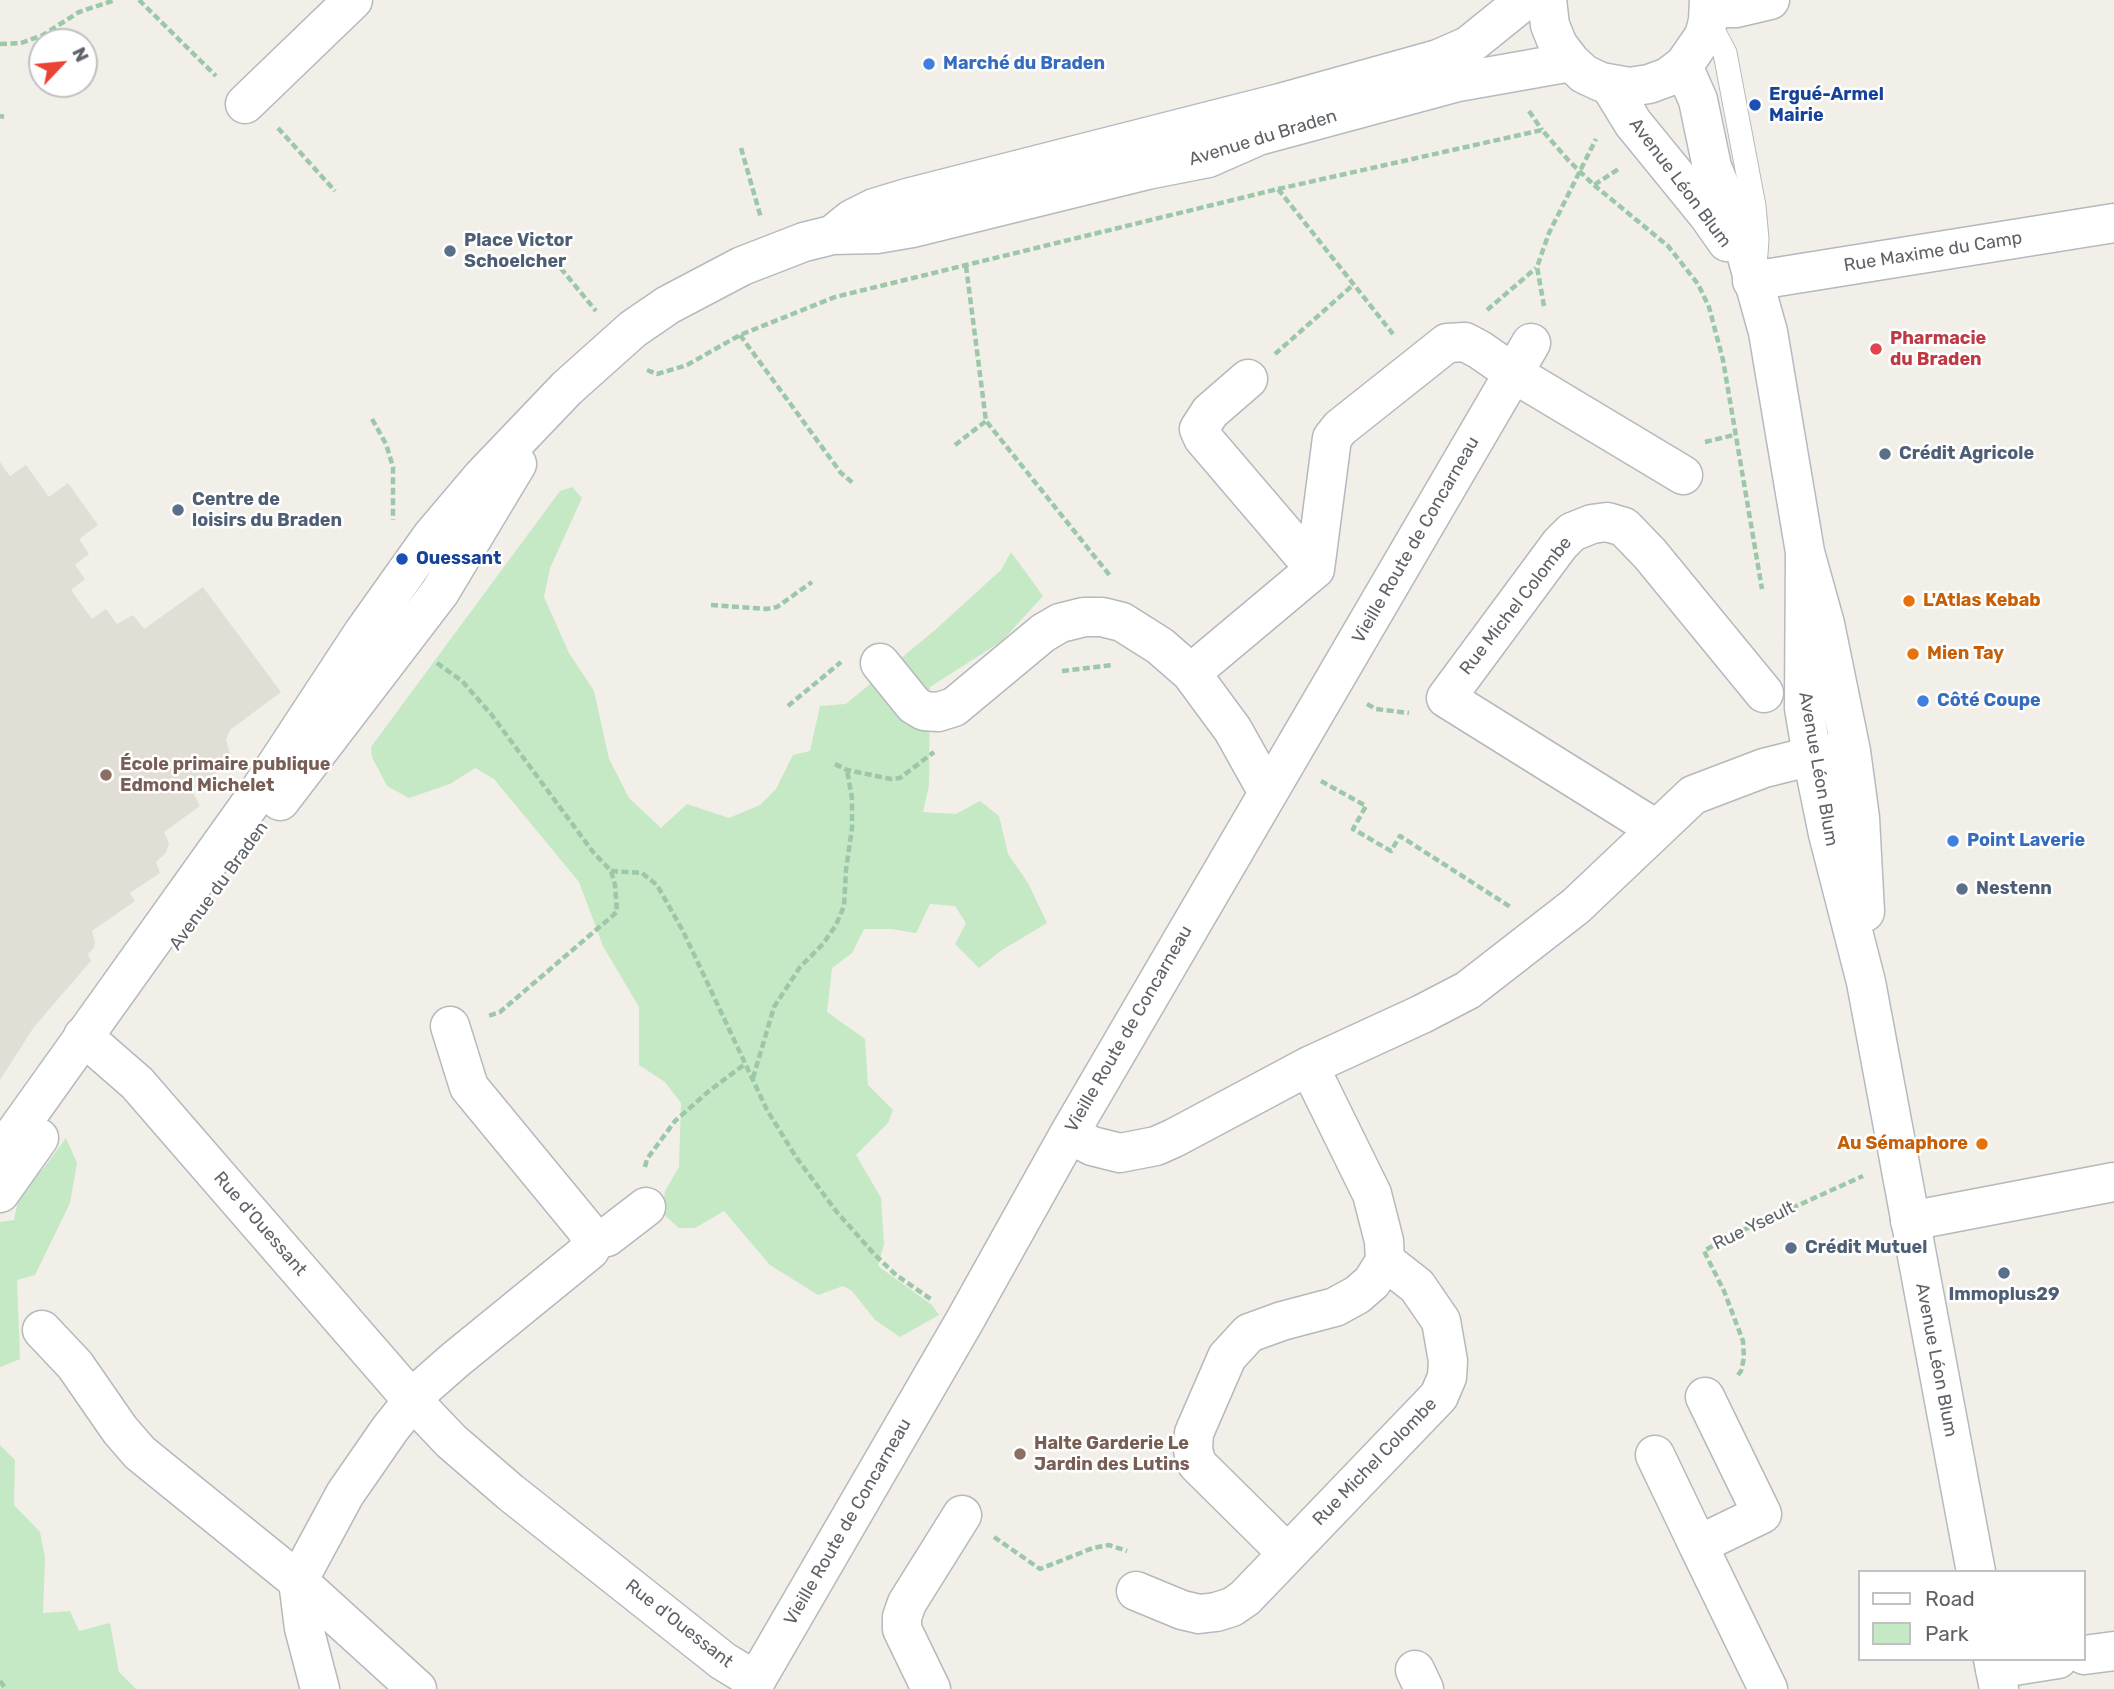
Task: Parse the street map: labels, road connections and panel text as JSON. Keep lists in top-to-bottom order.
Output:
{
  "streets": {
    "street": [
      "Avenue du Braden",
      "Avenue Léon Blum",
      "Rue Maxime du Camp",
      "Vieille Route de Concarneau",
      "Rue Michel Colombe",
      "Rue d'Ouessant"
    ],
    "path": ["Rue Yseult"]
  },
  "crossings": [
    ["Avenue du Braden", "Rue d'Ouessant"],
    ["Avenue Léon Blum", "Rue Maxime du Camp"],
    ["Vieille Route de Concarneau", "Rue d'Ouessant"]
  ],
  "places": [
    "Marché du Braden",
    "Ergué-Armel Mairie",
    "Place Victor Schoelcher",
    "Pharmacie du Braden",
    "Crédit Agricole",
    "Centre de loisirs du Braden",
    "Ouessant",
    "L'Atlas Kebab",
    "Mien Tay",
    "Côté Coupe",
    "École primaire publique Edmond Michelet",
    "Point Laverie",
    "Nestenn",
    "Au Sémaphore",
    "Crédit Mutuel",
    "Immoplus29",
    "Halte Garderie Le Jardin des Lutins"
  ],
  "legend": ["Road", "Park"],
  "north": "top right"
}
